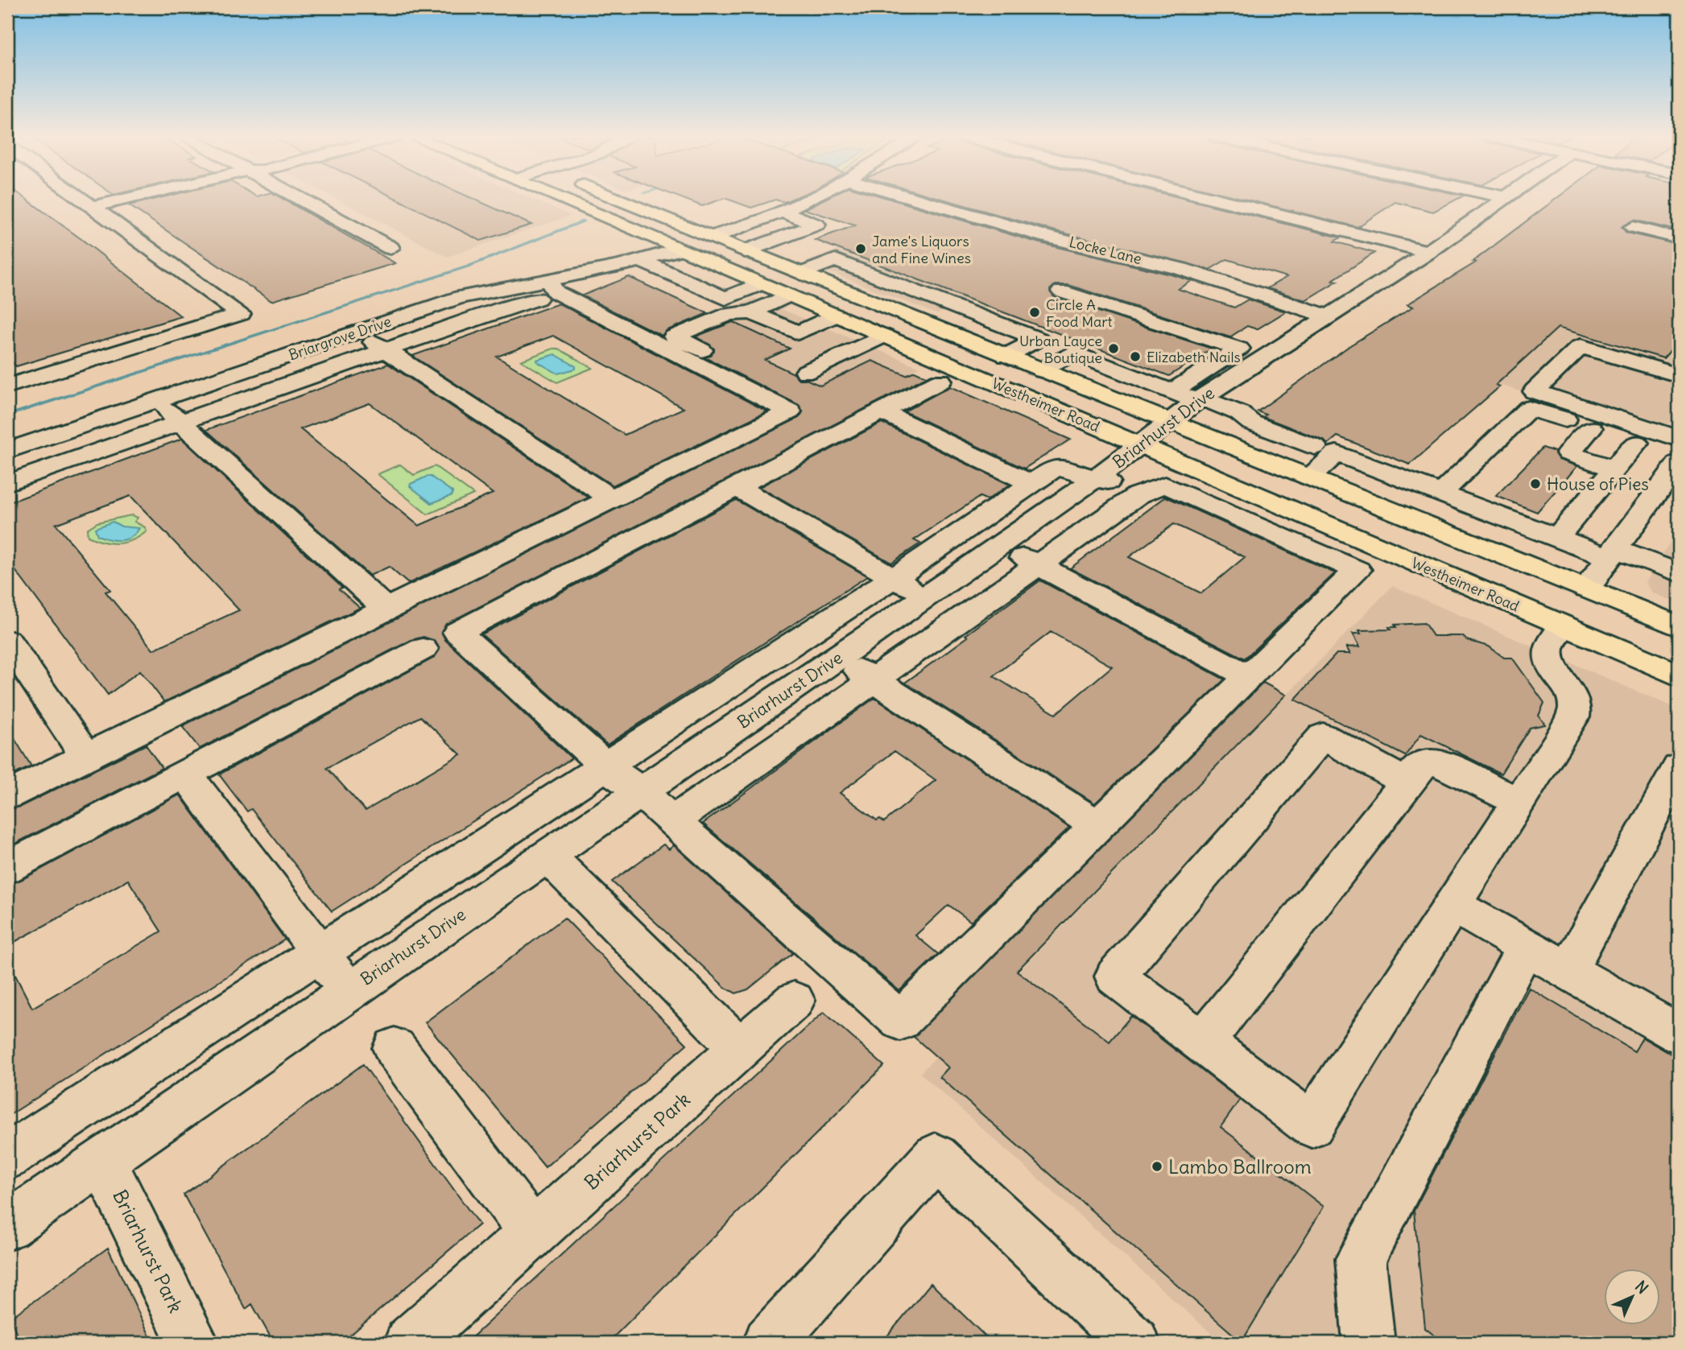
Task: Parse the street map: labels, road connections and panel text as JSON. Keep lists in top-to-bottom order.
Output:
{
  "streets": {
    "main road": ["Westheimer Road"],
    "street": [
      "Locke Lane",
      "Briargrove Drive",
      "Briarhurst Drive",
      "Briarhurst Park"
    ]
  },
  "crossings": [
    ["Locke Lane", "Briarhurst Drive"],
    ["Briargrove Drive", "Westheimer Road"],
    ["Westheimer Road", "Briarhurst Drive"],
    ["Briarhurst Drive", "Briarhurst Park"]
  ],
  "places": [
    "Jame's Liquors and Fine Wines",
    "Circle A Food Mart",
    "Urban Layce Boutique",
    "Elizabeth Nails",
    "House of Pies",
    "Lambo Ballroom"
  ],
  "north": "top right"
}
